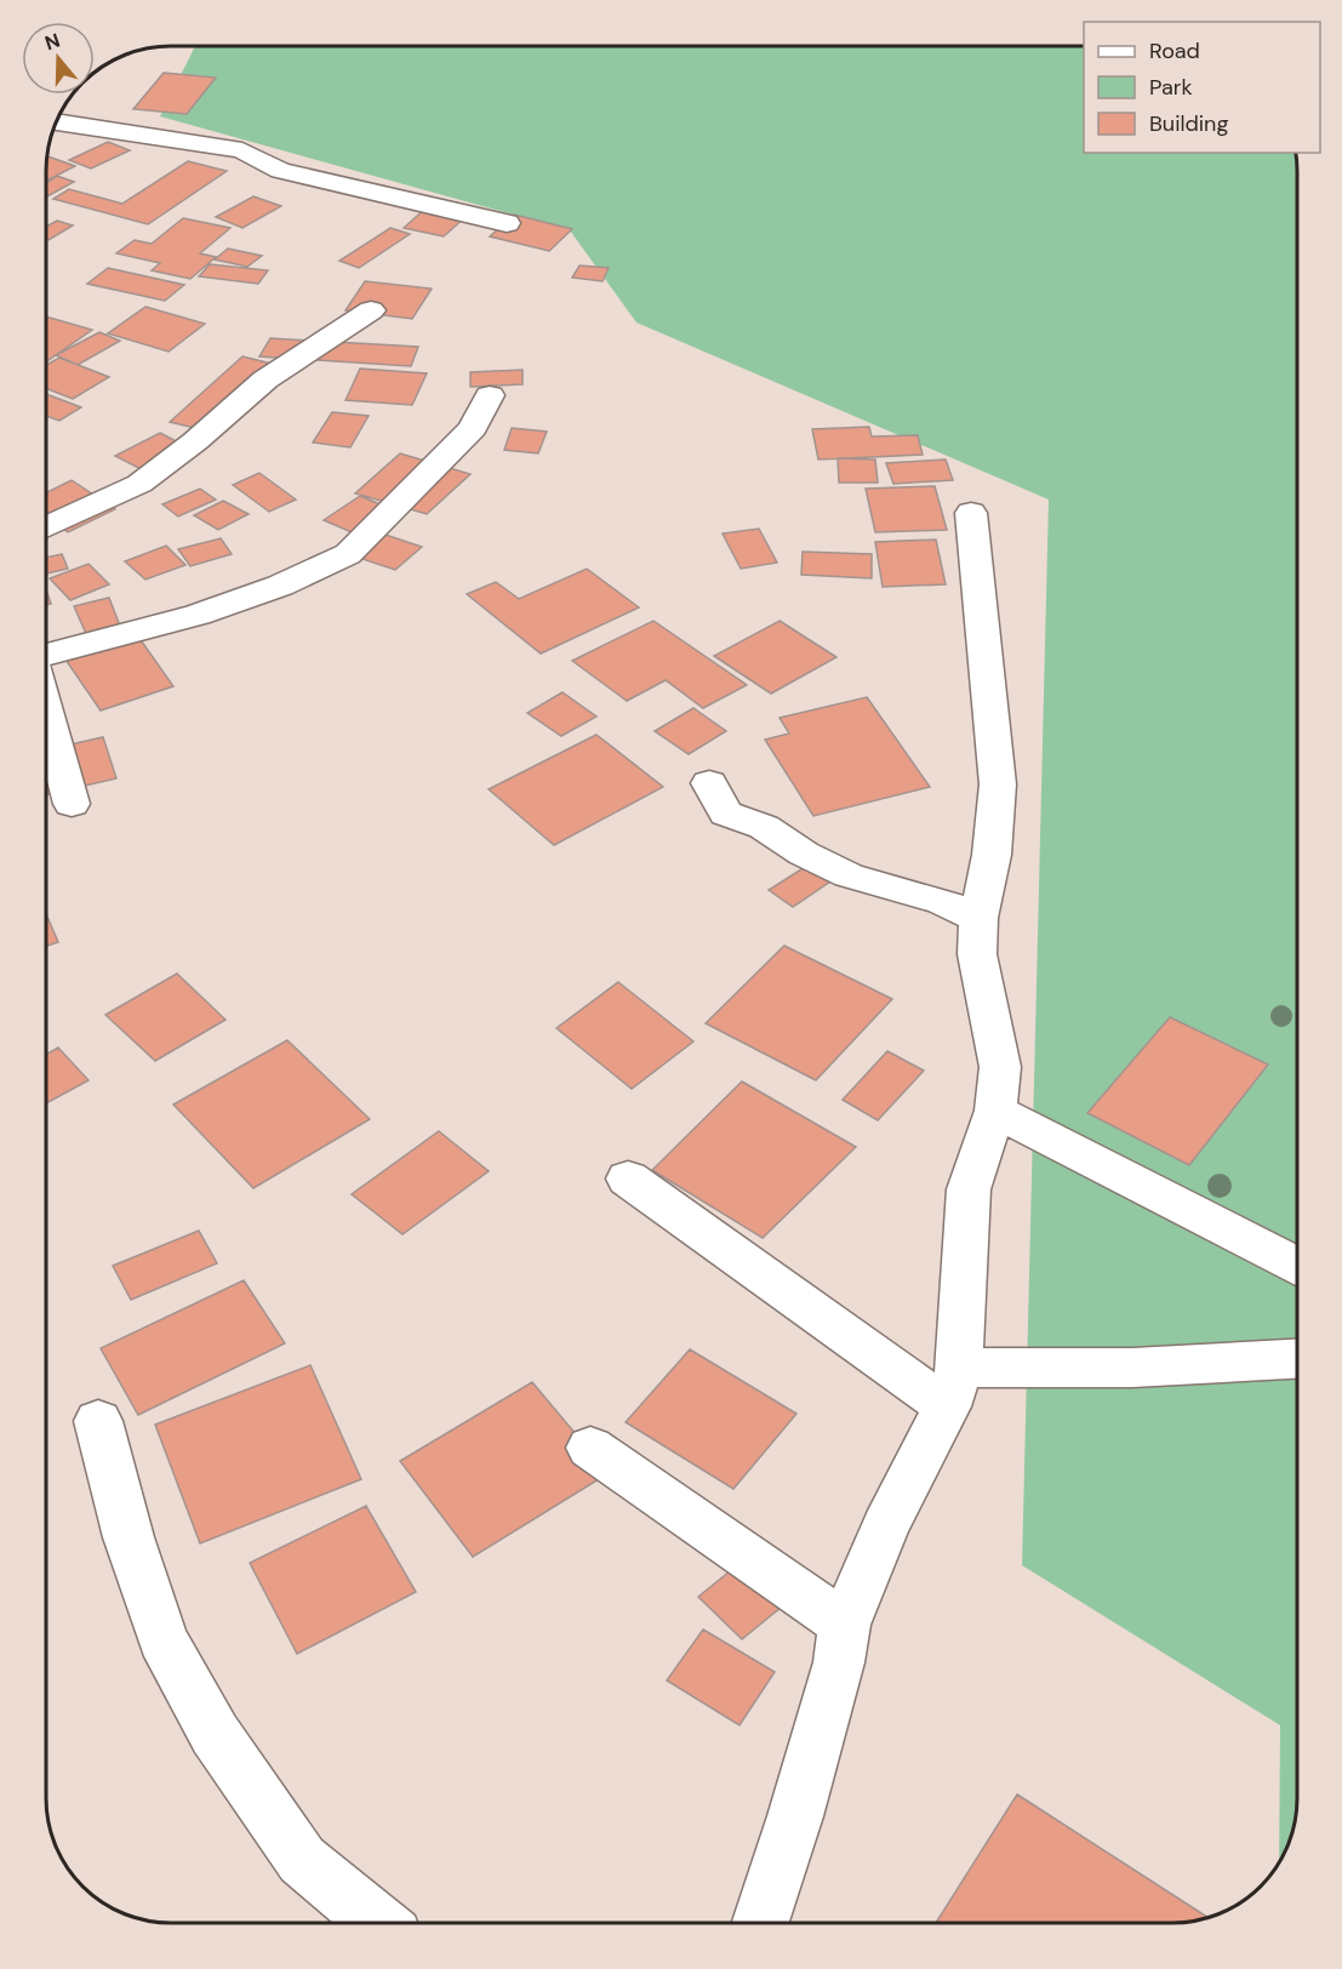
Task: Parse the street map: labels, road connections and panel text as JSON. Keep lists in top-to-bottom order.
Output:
{
  "legend": ["Road", "Park", "Building"],
  "north": "top"
}
